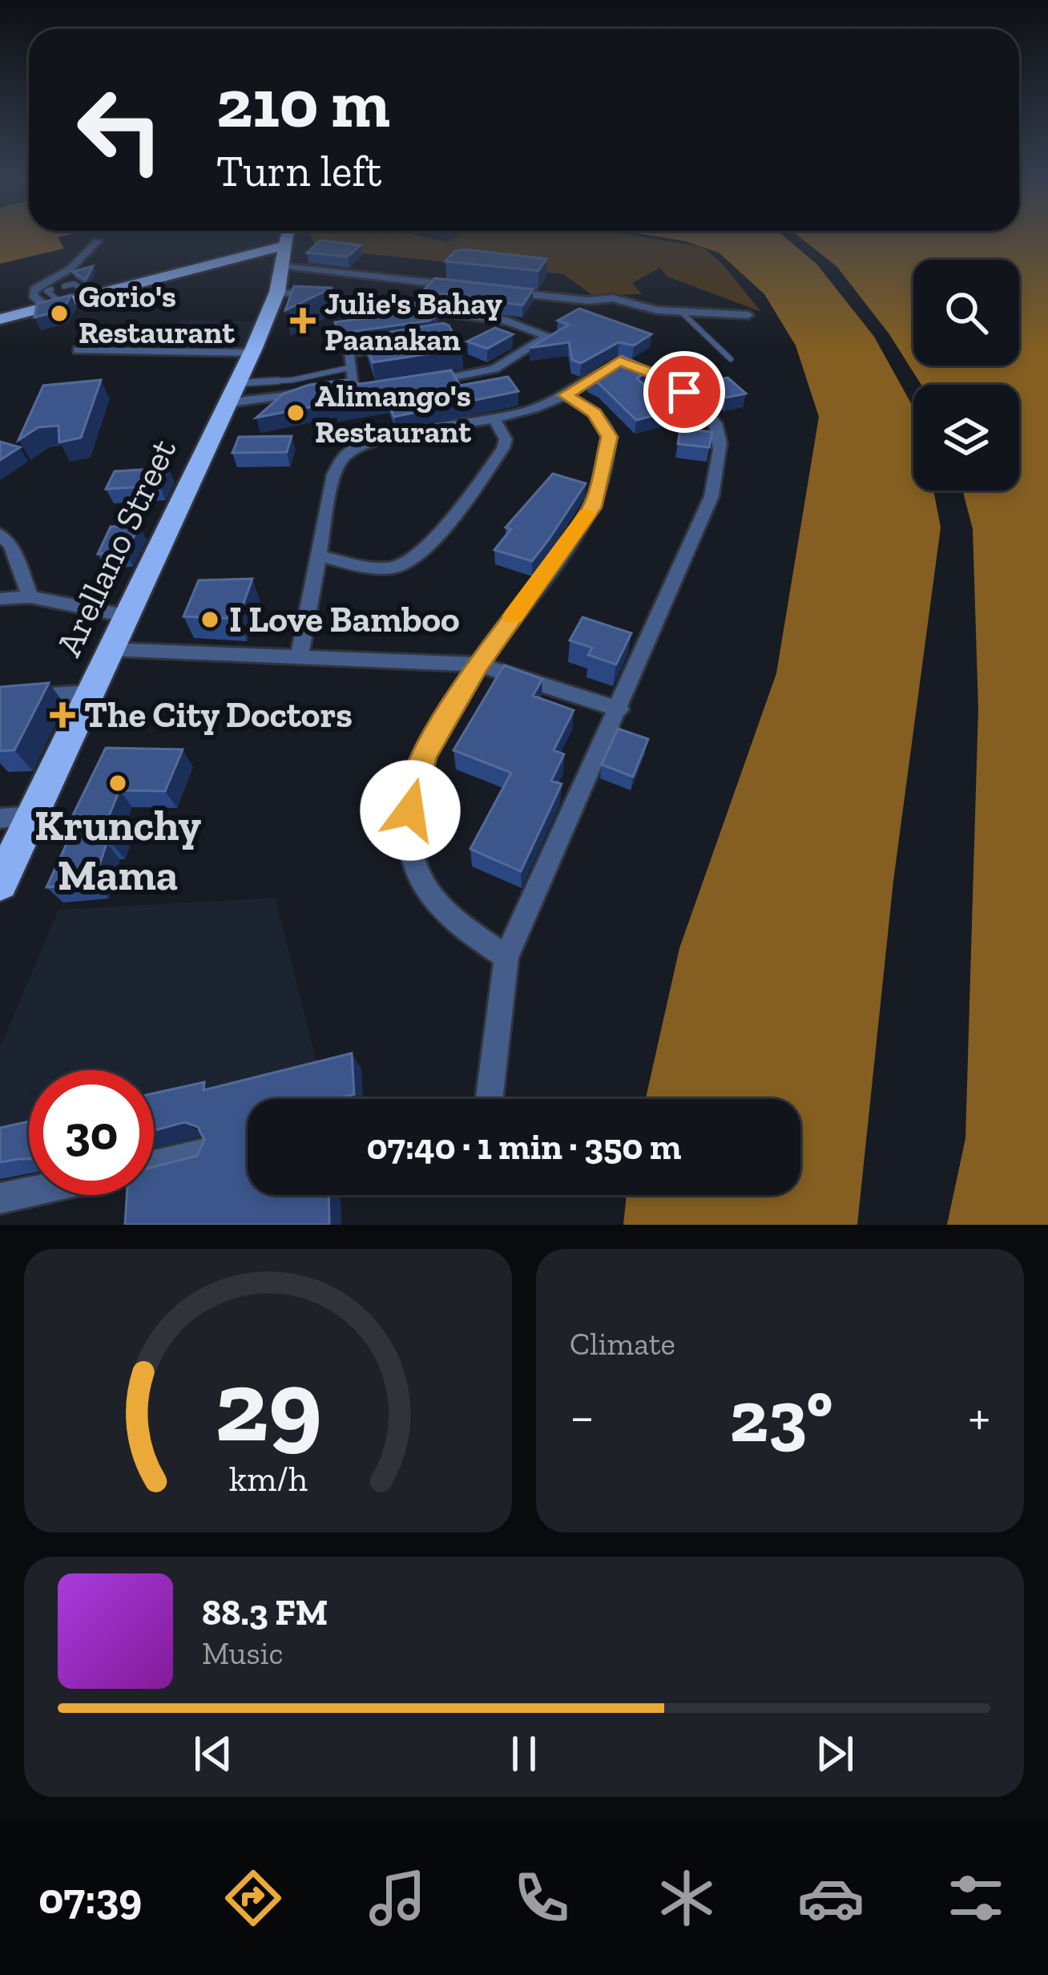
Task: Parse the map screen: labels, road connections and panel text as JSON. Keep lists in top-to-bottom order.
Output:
{
  "streets": {
    "highway": ["Arellano Street"]
  },
  "places": {
    "other": [
      "Gorio's Restaurant",
      "Alimango's Restaurant",
      "I Love Bamboo",
      "Krunchy Mama"
    ],
    "health": ["Julie's Bahay Paanakan", "The City Doctors"]
  },
  "page": {
    "turn": ["210 m", "Turn left"],
    "limit": "30",
    "trip": "07:40 · 1 min · 350 m",
    "tile": "Climate",
    "heat": ["−", "23°", "+"],
    "song": ["88.3 FM", "Music"],
    "tabs": "07:39",
    "gauge": ["29", "km/h"]
  }
}
